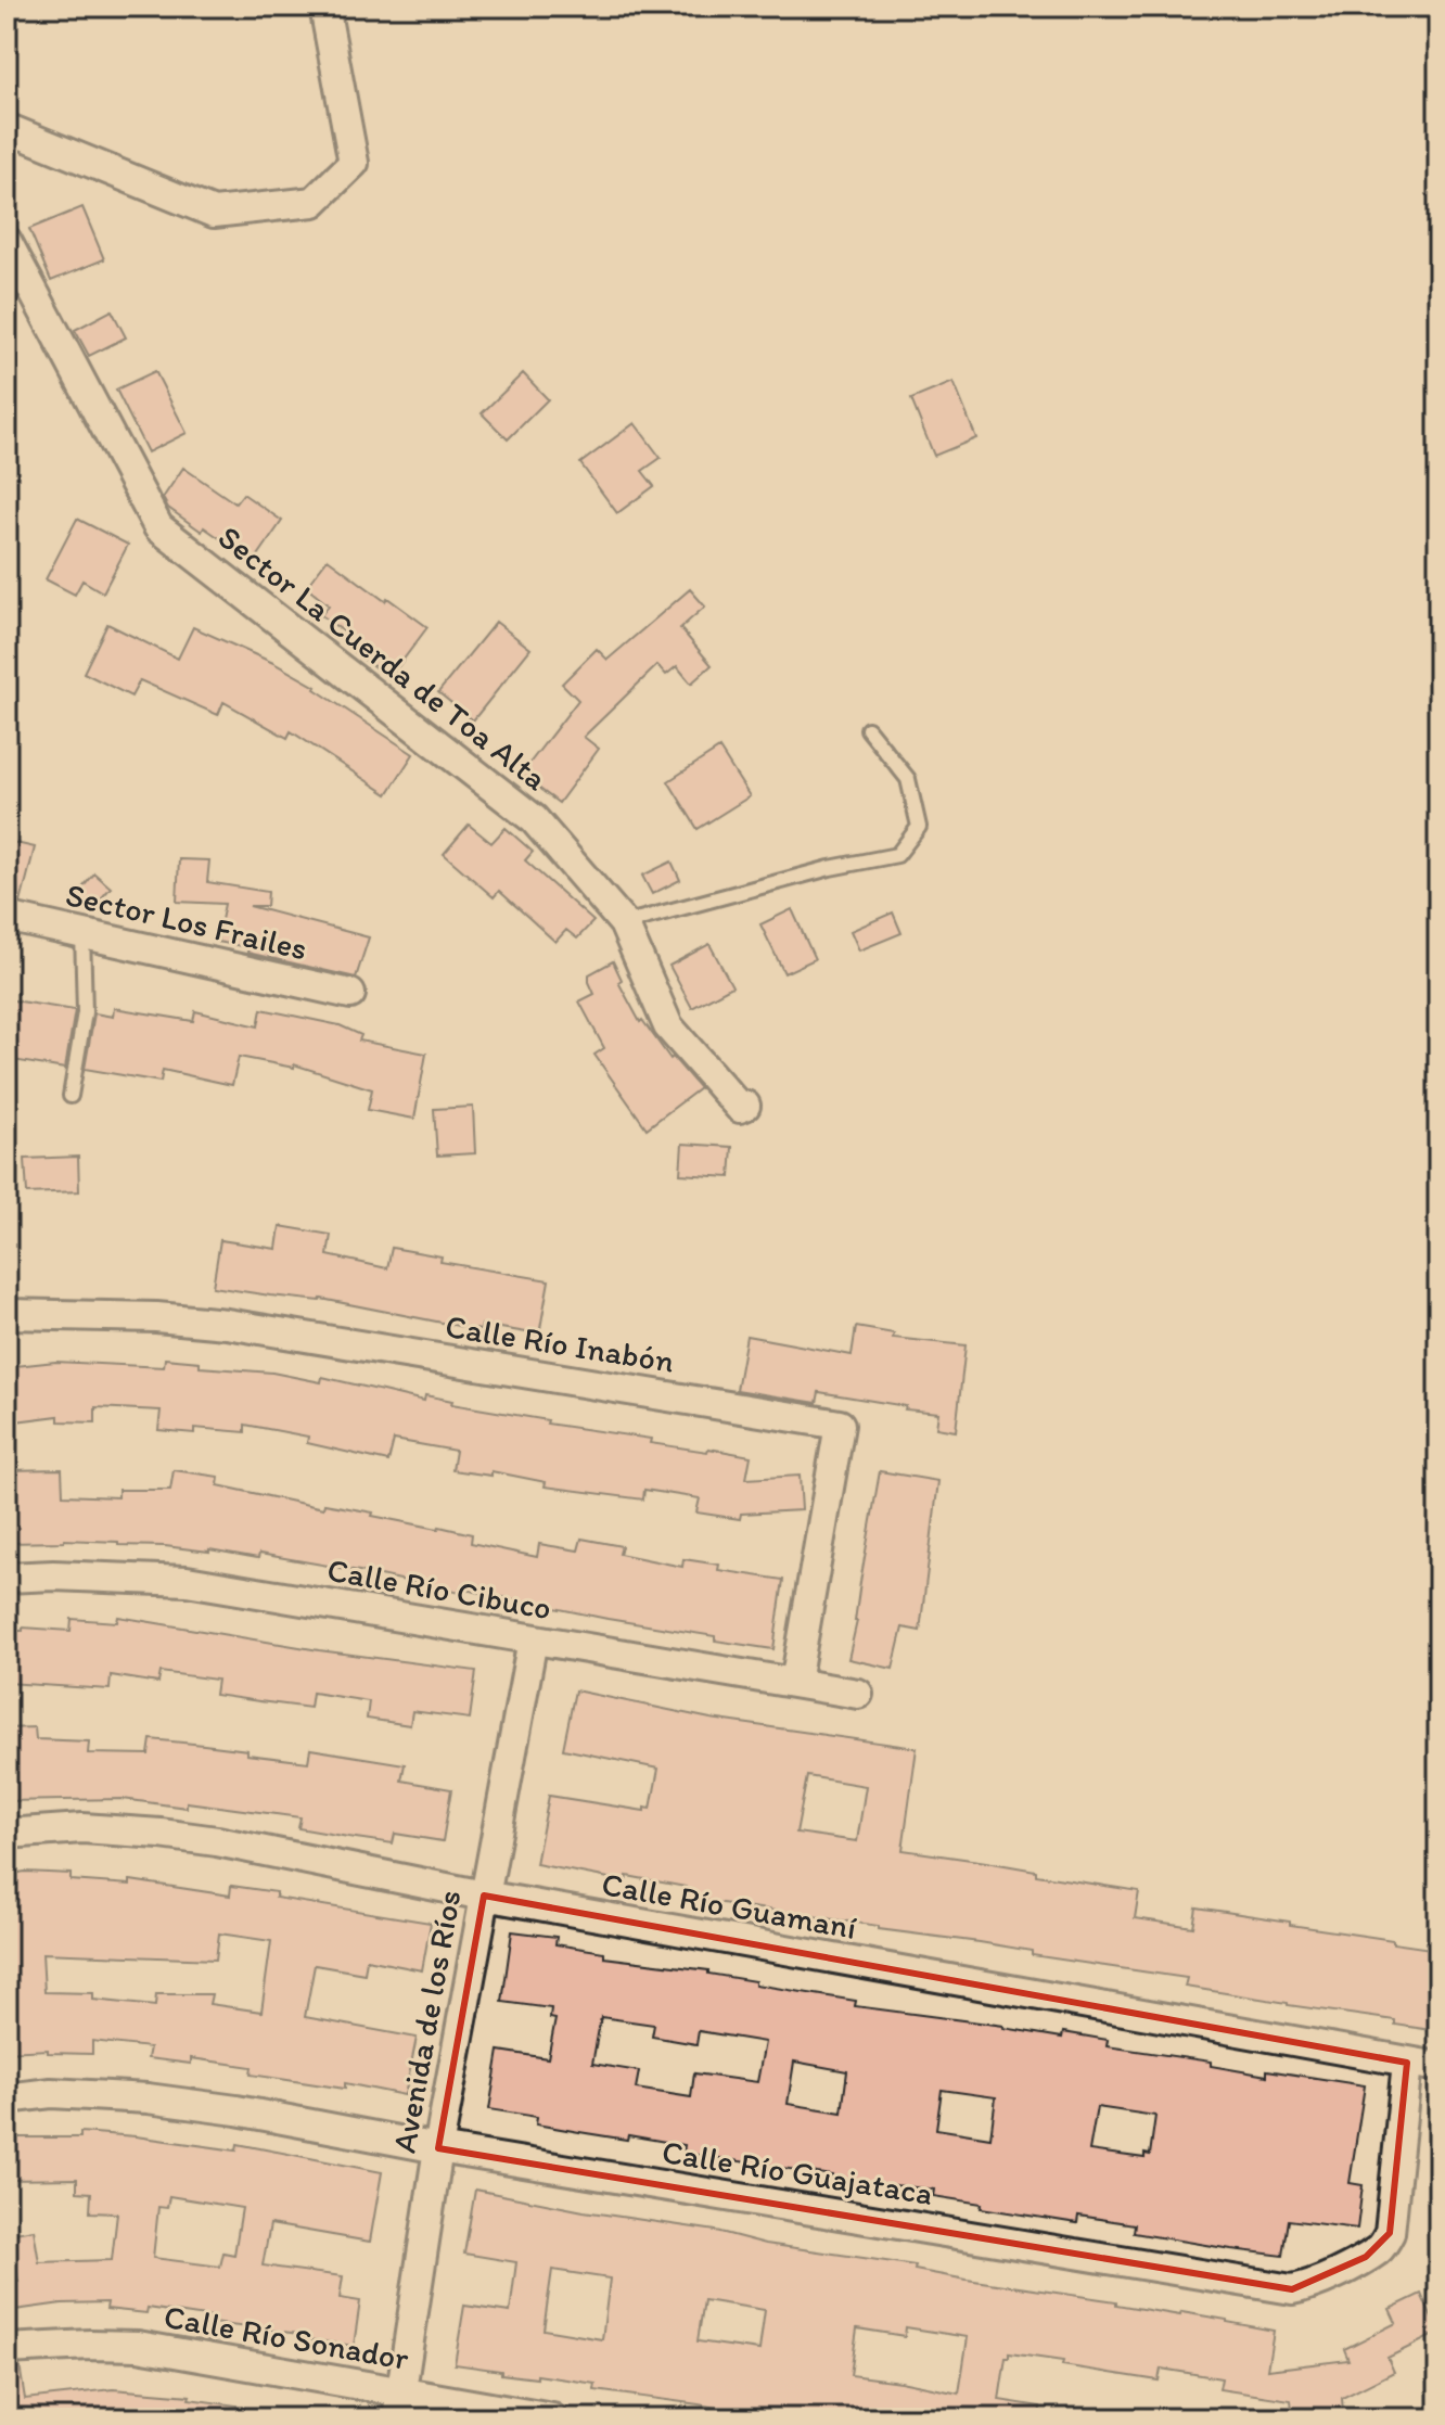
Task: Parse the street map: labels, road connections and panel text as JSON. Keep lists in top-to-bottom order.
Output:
{
  "streets": {
    "street": [
      "Sector La Cuerda de Toa Alta",
      "Sector Los Frailes",
      "Calle Río Inabón",
      "Calle Río Cibuco",
      "Calle Río Guamaní",
      "Avenida de los Ríos",
      "Calle Río Guajataca",
      "Calle Río Sonador"
    ]
  },
  "crossings": [
    ["Calle Río Inabón", "Calle Río Cibuco"],
    ["Calle Río Cibuco", "Avenida de los Ríos"],
    ["Calle Río Guamaní", "Avenida de los Ríos"],
    ["Calle Río Guamaní", "Calle Río Guajataca"],
    ["Avenida de los Ríos", "Calle Río Guajataca"],
    ["Avenida de los Ríos", "Calle Río Sonador"]
  ]
}
